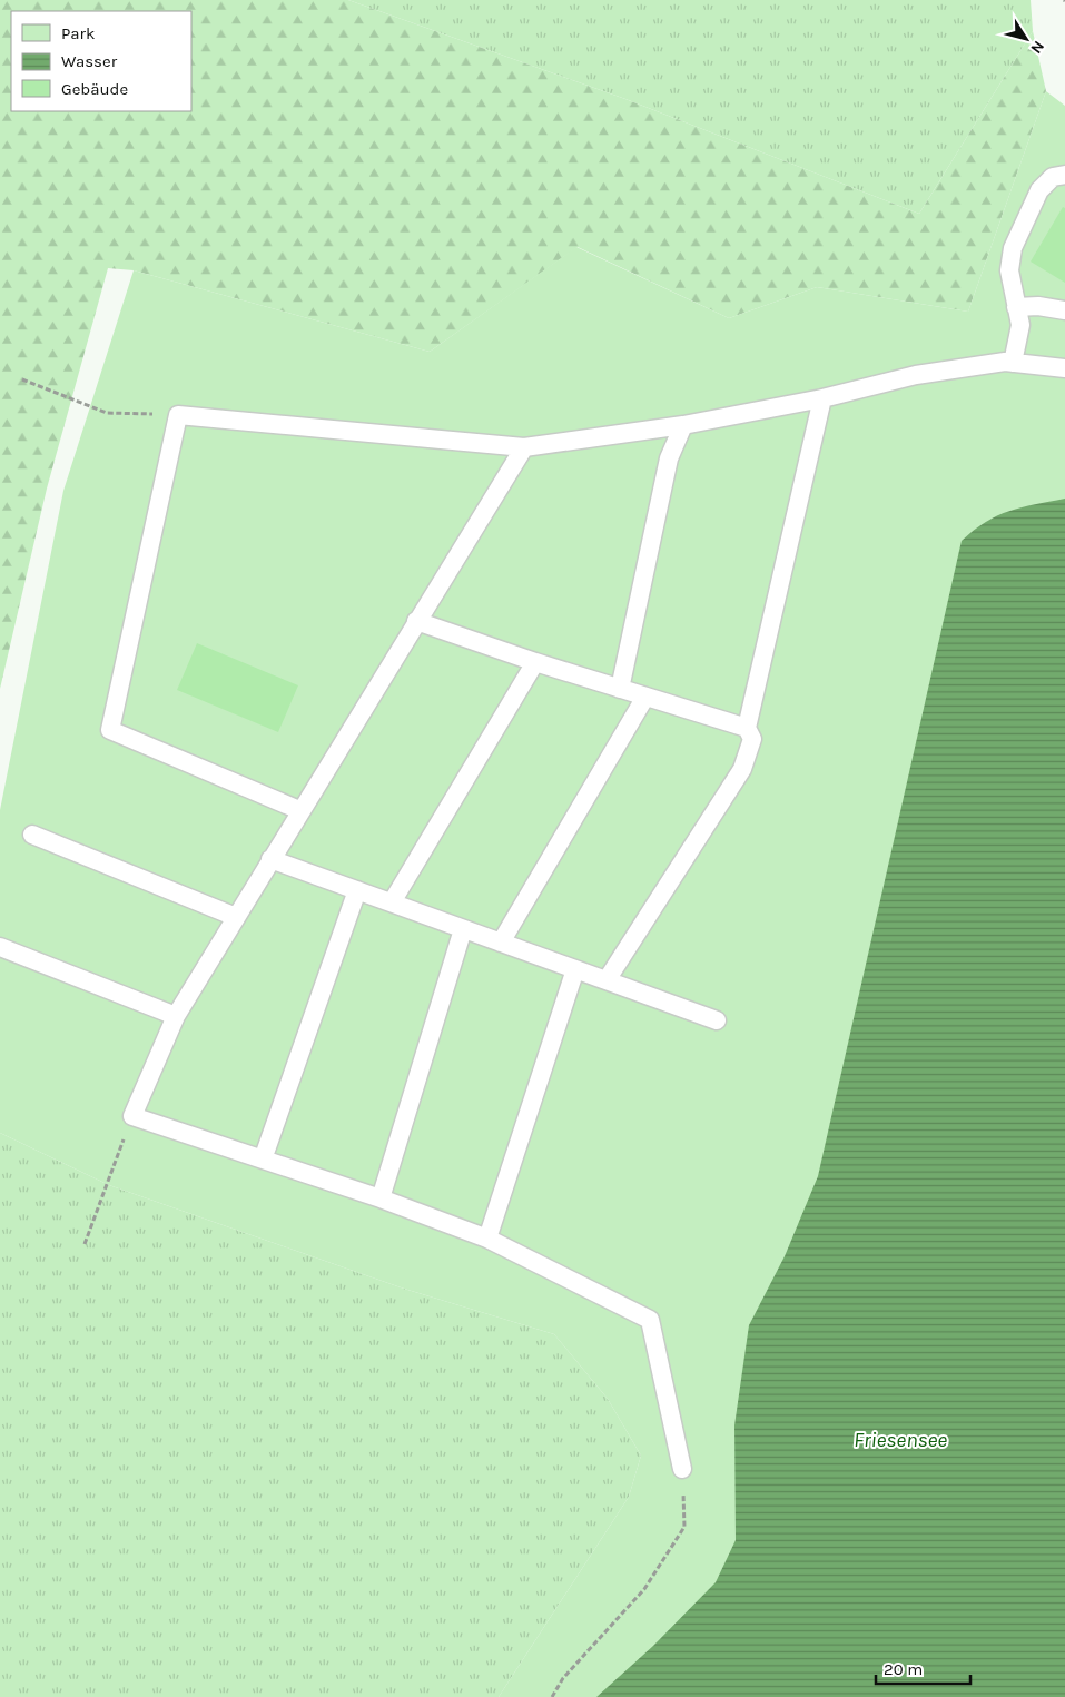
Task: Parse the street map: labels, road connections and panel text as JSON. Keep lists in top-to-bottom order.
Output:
{
  "water": ["Friesensee"],
  "legend": ["Park", "Wasser", "Gebäude"],
  "scale_bar": "20 m",
  "north": "bottom right"
}
